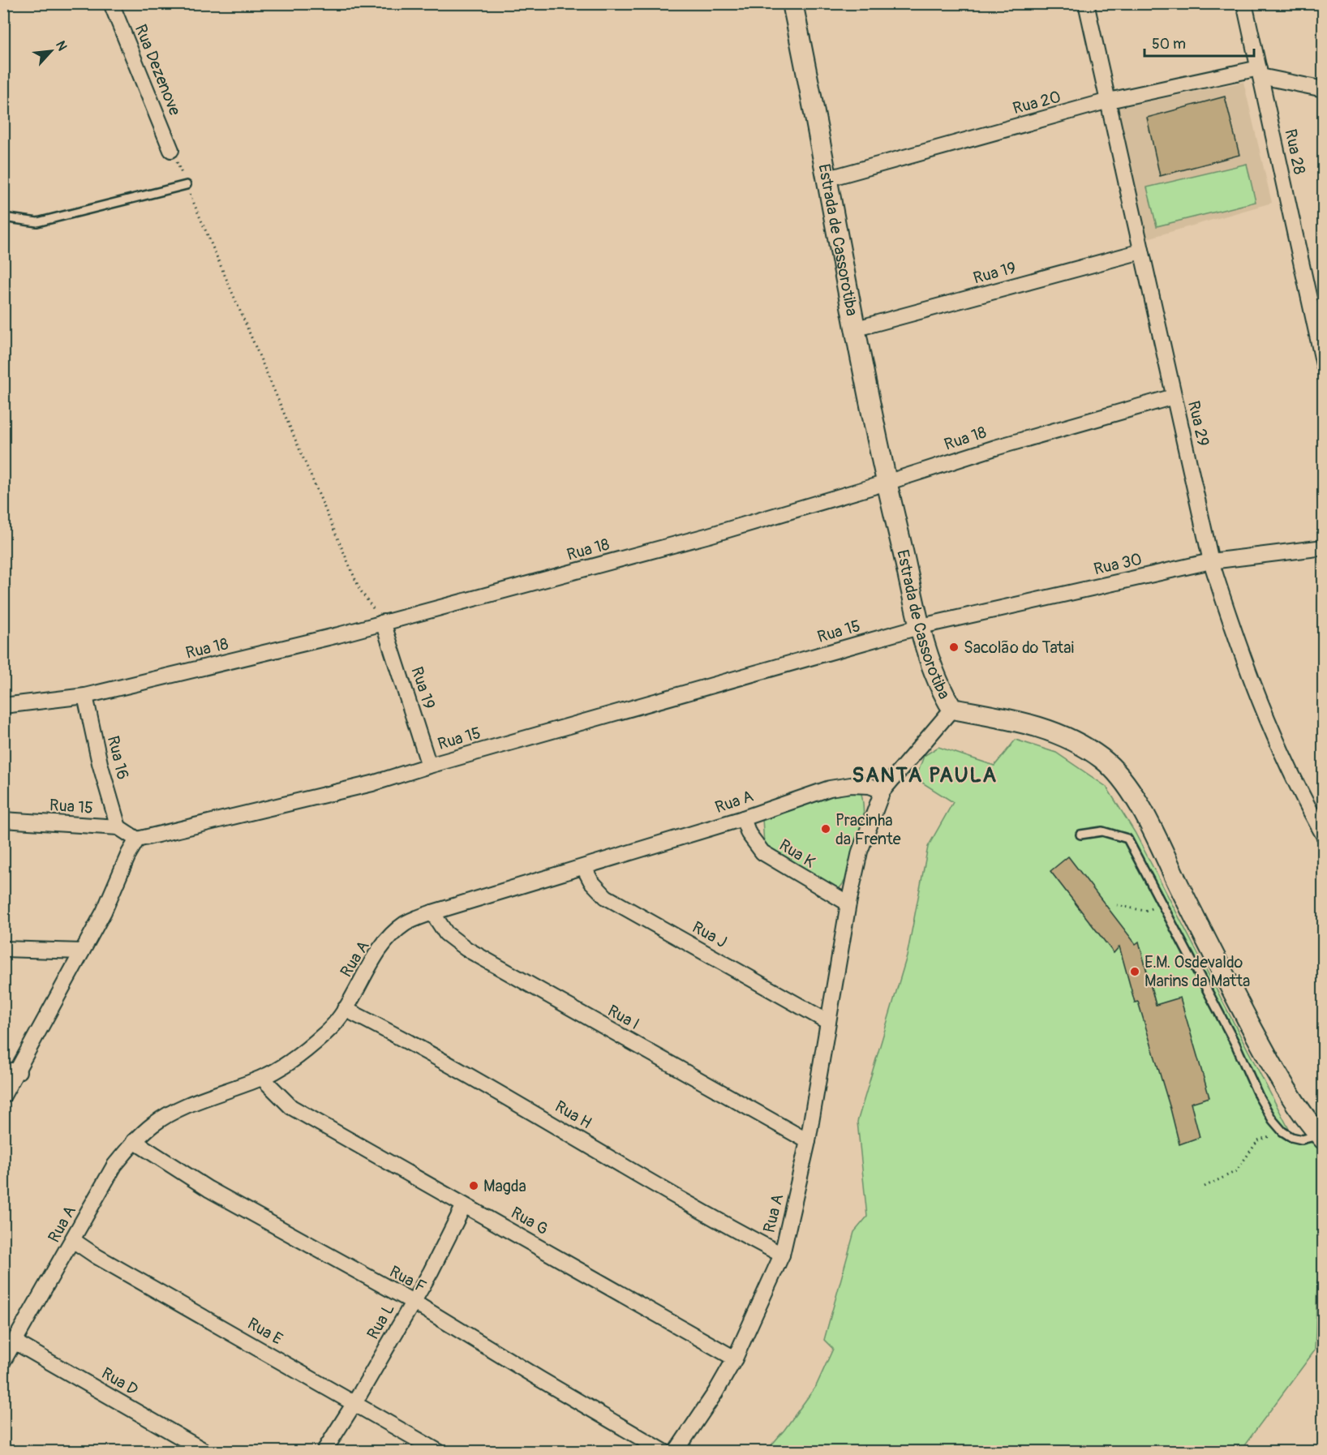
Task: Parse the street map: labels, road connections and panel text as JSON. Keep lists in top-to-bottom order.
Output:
{
  "streets": {
    "main road": ["Estrada de Cassorotiba"],
    "street": [
      "Rua Dezenove",
      "Rua 20",
      "Rua 28",
      "Rua 19",
      "Rua 29",
      "Rua 18",
      "Rua 30",
      "Rua 15",
      "Rua 16",
      "Rua A",
      "Rua K",
      "Rua J",
      "Rua I",
      "Rua H",
      "Rua G",
      "Rua F",
      "Rua L",
      "Rua E",
      "Rua D"
    ]
  },
  "crossings": [
    ["Rua 20", "Rua 28"],
    ["Rua 20", "Estrada de Cassorotiba"],
    ["Rua 20", "Rua 29"],
    ["Estrada de Cassorotiba", "Rua 19"],
    ["Estrada de Cassorotiba", "Rua 18"],
    ["Estrada de Cassorotiba", "Rua 30"],
    ["Estrada de Cassorotiba", "Rua 15"],
    ["Estrada de Cassorotiba", "Rua A"],
    ["Rua 19", "Rua 29"],
    ["Rua 19", "Rua 18"],
    ["Rua 19", "Rua 15"],
    ["Rua 29", "Rua 18"],
    ["Rua 29", "Rua 30"],
    ["Rua 18", "Rua 16"],
    ["Rua 30", "Rua 15"],
    ["Rua 15", "Rua 16"],
    ["Rua A", "Rua K"],
    ["Rua A", "Rua J"],
    ["Rua A", "Rua I"],
    ["Rua A", "Rua H"],
    ["Rua A", "Rua G"],
    ["Rua A", "Rua F"],
    ["Rua A", "Rua E"],
    ["Rua A", "Rua D"],
    ["Rua G", "Rua L"],
    ["Rua F", "Rua L"],
    ["Rua L", "Rua E"]
  ],
  "districts": ["SANTA PAULA"],
  "places": [
    "Sacolão do Tatai",
    "Pracinha da Frente",
    "E.M. Osdevaldo Marins da Matta",
    "Magda"
  ],
  "scale_bar": "50 m",
  "north": "top right"
}
